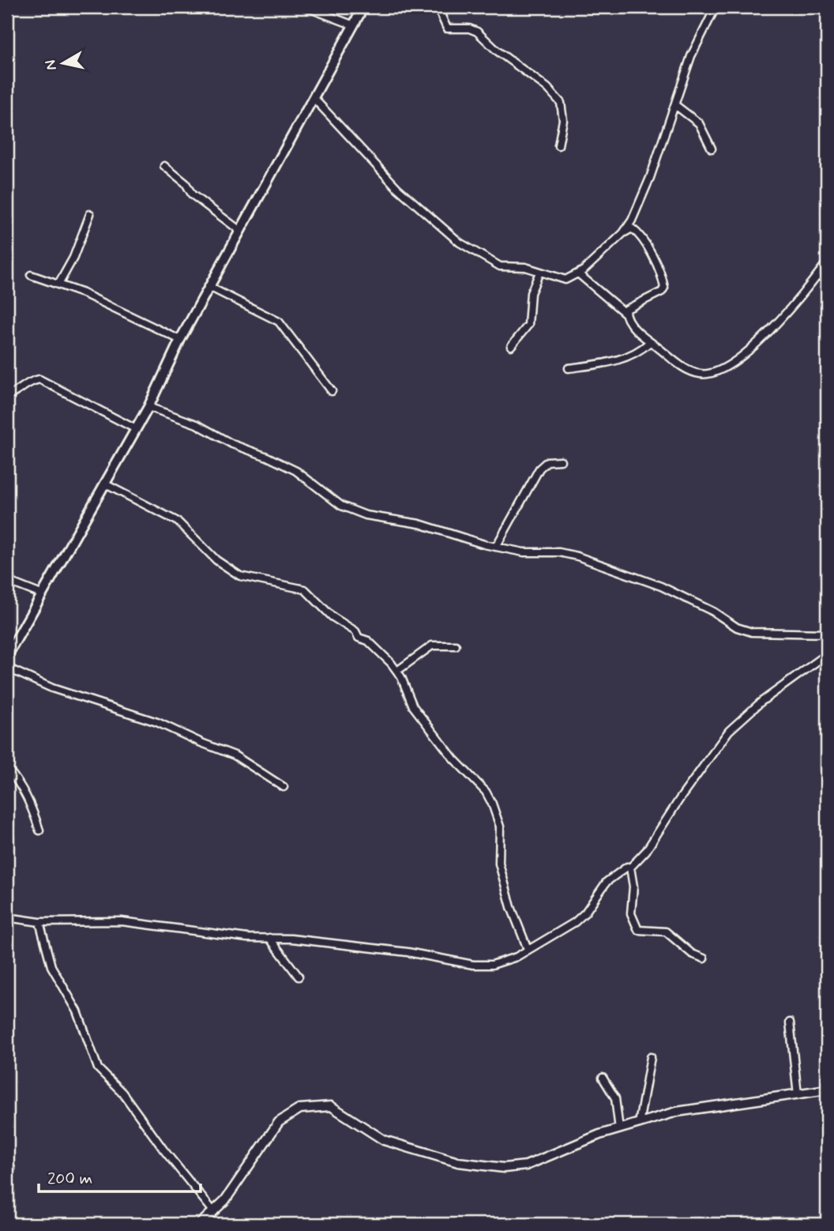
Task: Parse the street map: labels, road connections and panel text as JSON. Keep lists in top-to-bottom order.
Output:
{
  "scale_bar": "200 m",
  "north": "left"
}
